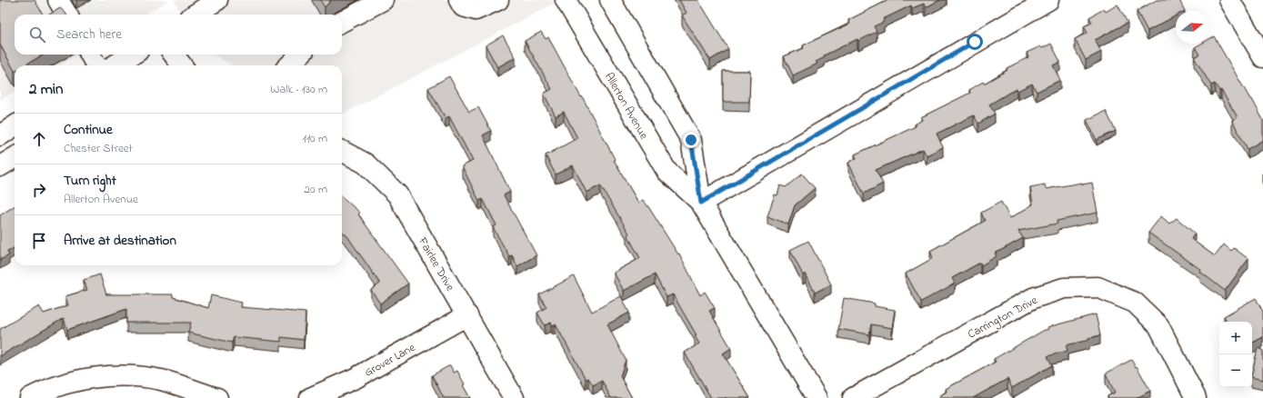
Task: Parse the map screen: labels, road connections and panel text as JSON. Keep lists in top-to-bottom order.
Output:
{
  "streets": {
    "street": [
      "Allerton Avenue",
      "Fairlee Drive",
      "Carrington Drive",
      "Grover Lane"
    ]
  },
  "crossings": [
    ["Fairlee Drive", "Grover Lane"]
  ],
  "north": "right",
  "page": {
    "search": "Search here",
    "heading": ["2 min", "Walk · 130 m"],
    "list": [
      ["Continue", "Chester Street", "110 m"],
      ["Turn right", "Allerton Avenue", "20 m"],
      "Arrive at destination"
    ],
    "map_buttons": ["+", "−"]
  }
}
